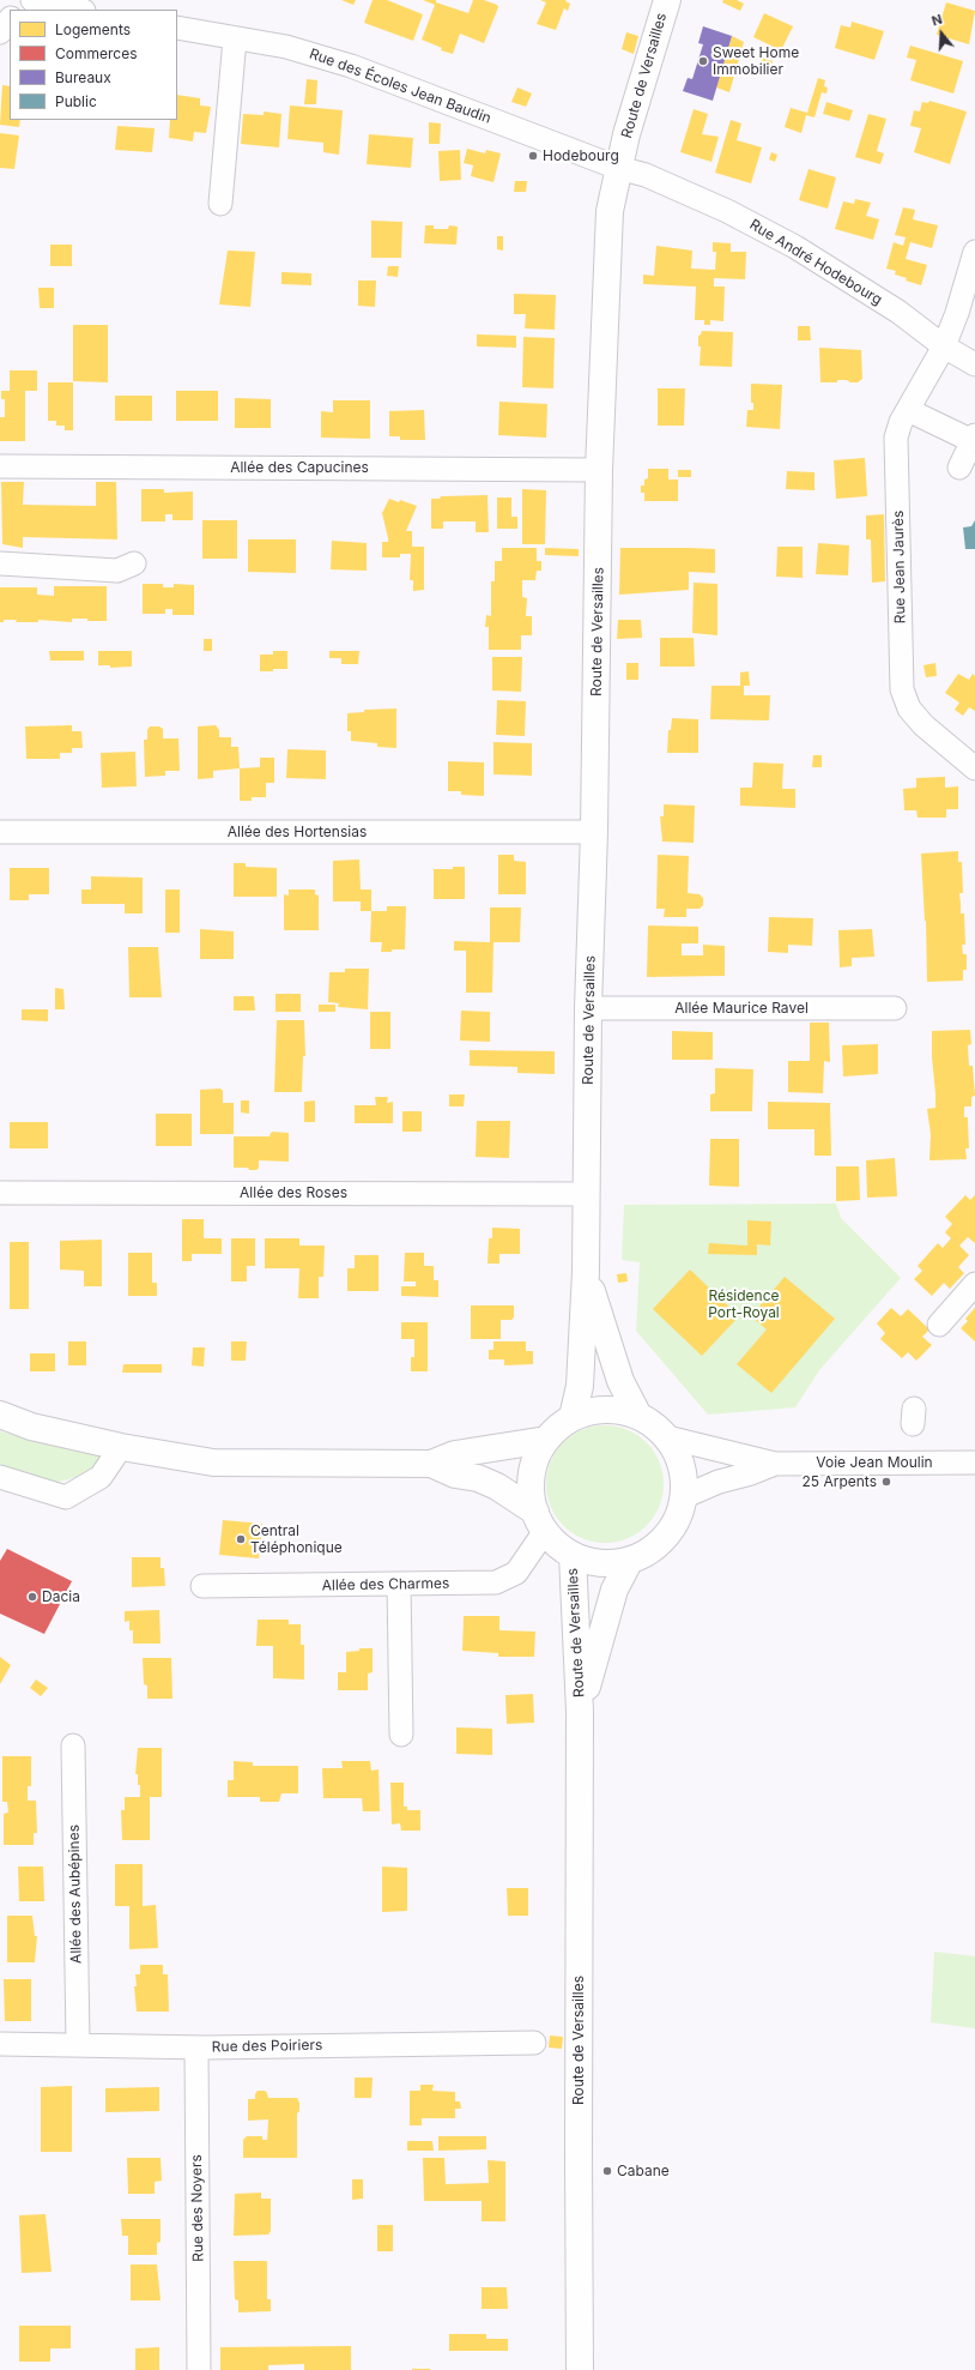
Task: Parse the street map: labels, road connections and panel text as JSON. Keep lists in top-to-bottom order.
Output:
{
  "streets": {
    "main road": ["Route de Versailles"],
    "street": [
      "Rue des Écoles Jean Baudin",
      "Rue André Hodebourg",
      "Allée des Capucines",
      "Rue Jean Jaurès",
      "Allée des Hortensias",
      "Allée Maurice Ravel",
      "Allée des Roses",
      "Voie Jean Moulin",
      "Allée des Charmes",
      "Allée des Aubépines",
      "Rue des Poiriers",
      "Rue des Noyers"
    ]
  },
  "crossings": [
    ["Route de Versailles", "Rue des Écoles Jean Baudin"],
    ["Route de Versailles", "Rue André Hodebourg"],
    ["Route de Versailles", "Allée des Capucines"],
    ["Route de Versailles", "Allée des Hortensias"],
    ["Route de Versailles", "Allée Maurice Ravel"],
    ["Route de Versailles", "Allée des Roses"],
    ["Route de Versailles", "Voie Jean Moulin"],
    ["Route de Versailles", "Allée des Charmes"],
    ["Rue des Écoles Jean Baudin", "Rue André Hodebourg"],
    ["Rue André Hodebourg", "Rue Jean Jaurès"],
    ["Voie Jean Moulin", "Allée des Charmes"],
    ["Allée des Aubépines", "Rue des Poiriers"],
    ["Rue des Poiriers", "Rue des Noyers"]
  ],
  "parks": ["Résidence Port-Royal"],
  "places": [
    "Sweet Home Immobilier",
    "Hodebourg",
    "25 Arpents",
    "Central Téléphonique",
    "Dacia",
    "Cabane"
  ],
  "legend": [
    "Logements",
    "Commerces",
    "Bureaux",
    "Public"
  ],
  "north": "top"
}
